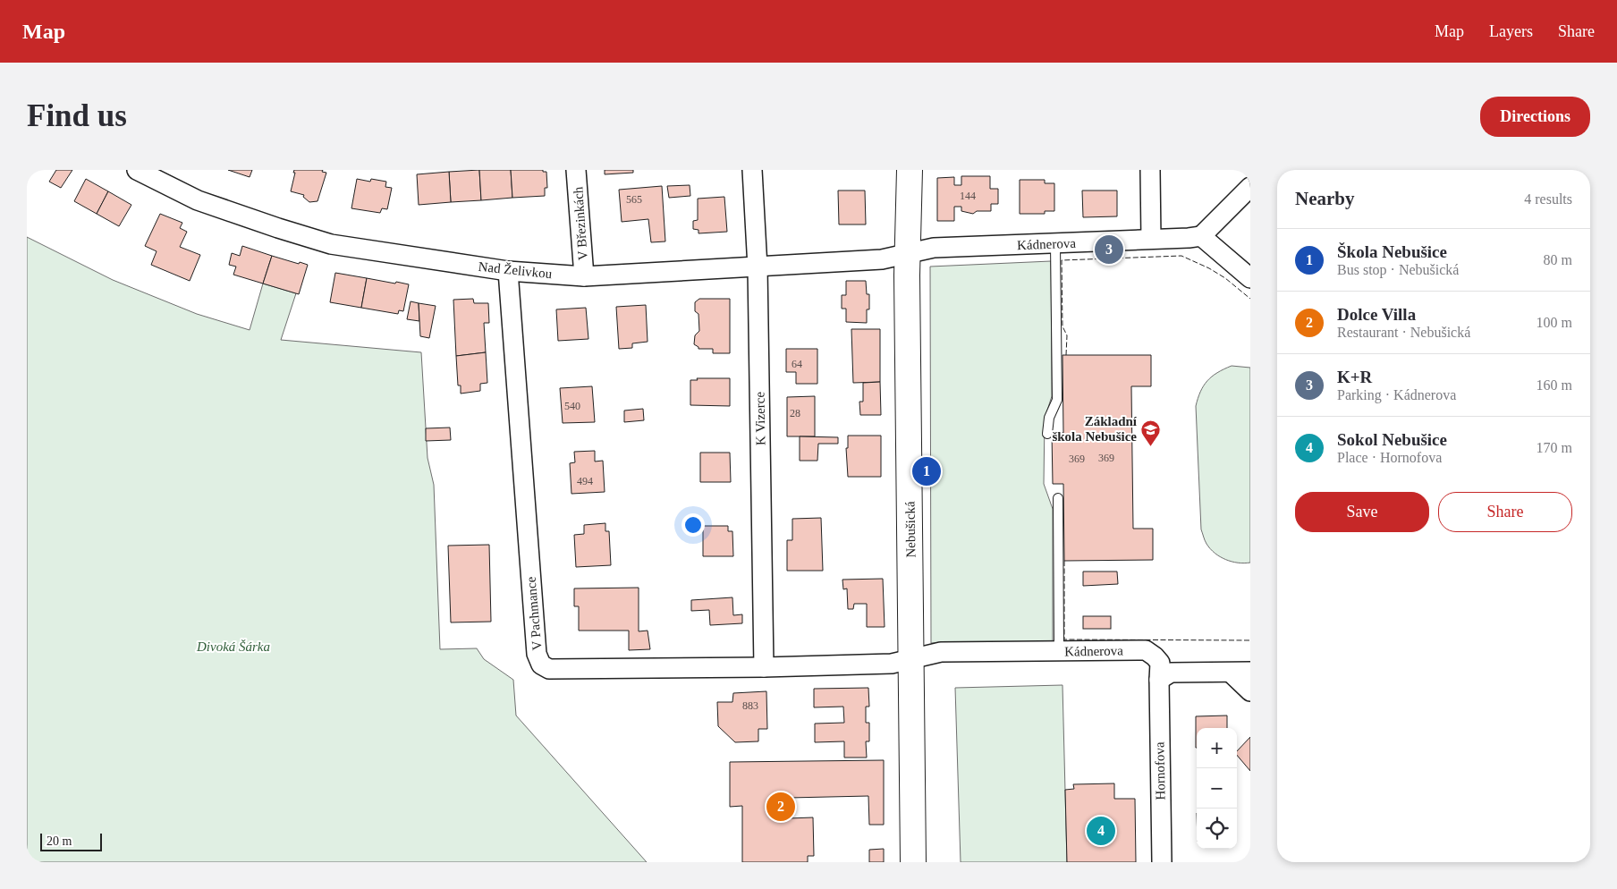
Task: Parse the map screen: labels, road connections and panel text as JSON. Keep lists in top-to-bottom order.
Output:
{
  "streets": {
    "street": [
      "V Březinkách",
      "Kádnerova",
      "Nad Želivkou",
      "K Vizerce",
      "Nebušická",
      "V Pachmance",
      "Hornofova"
    ]
  },
  "crossings": [
    ["V Březinkách", "Nad Želivkou"],
    ["Kádnerova", "Nad Želivkou"],
    ["Kádnerova", "Nebušická"],
    ["Kádnerova", "V Pachmance"],
    ["Kádnerova", "Hornofova"],
    ["Nad Želivkou", "K Vizerce"],
    ["Nad Želivkou", "Nebušická"],
    ["Nad Želivkou", "V Pachmance"],
    ["K Vizerce", "V Pachmance"],
    ["Nebušická", "V Pachmance"]
  ],
  "parks": ["Divoká Šárka"],
  "places": {
    "school or university": ["Základní škola Nebušice"]
  },
  "house_numbers": [
    "144",
    "565",
    "64",
    "540",
    "28",
    "369",
    "369",
    "494",
    "883"
  ],
  "scale_bar": "20 m",
  "page": {
    "header": "Map",
    "nav": ["Map", "Layers", "Share"],
    "buttons": [
      "Directions",
      ["Save", "Share"]
    ],
    "title": "Find us",
    "heading": ["Nearby", "4 results"],
    "list": [
      {
        "mark": "1",
        "name": "Škola Nebušice",
        "note": "Bus stop · Nebušická",
        "value": "80 m"
      },
      {
        "mark": "2",
        "name": "Dolce Villa",
        "note": "Restaurant · Nebušická",
        "value": "100 m"
      },
      {
        "mark": "3",
        "name": "K+R",
        "note": "Parking · Kádnerova",
        "value": "160 m"
      },
      {
        "mark": "4",
        "name": "Sokol Nebušice",
        "note": "Place · Hornofova",
        "value": "170 m"
      }
    ],
    "pins": [
      "3",
      "1",
      "2",
      "4"
    ],
    "map_buttons": ["+", "−"],
    "scale": "20 m"
  }
}
